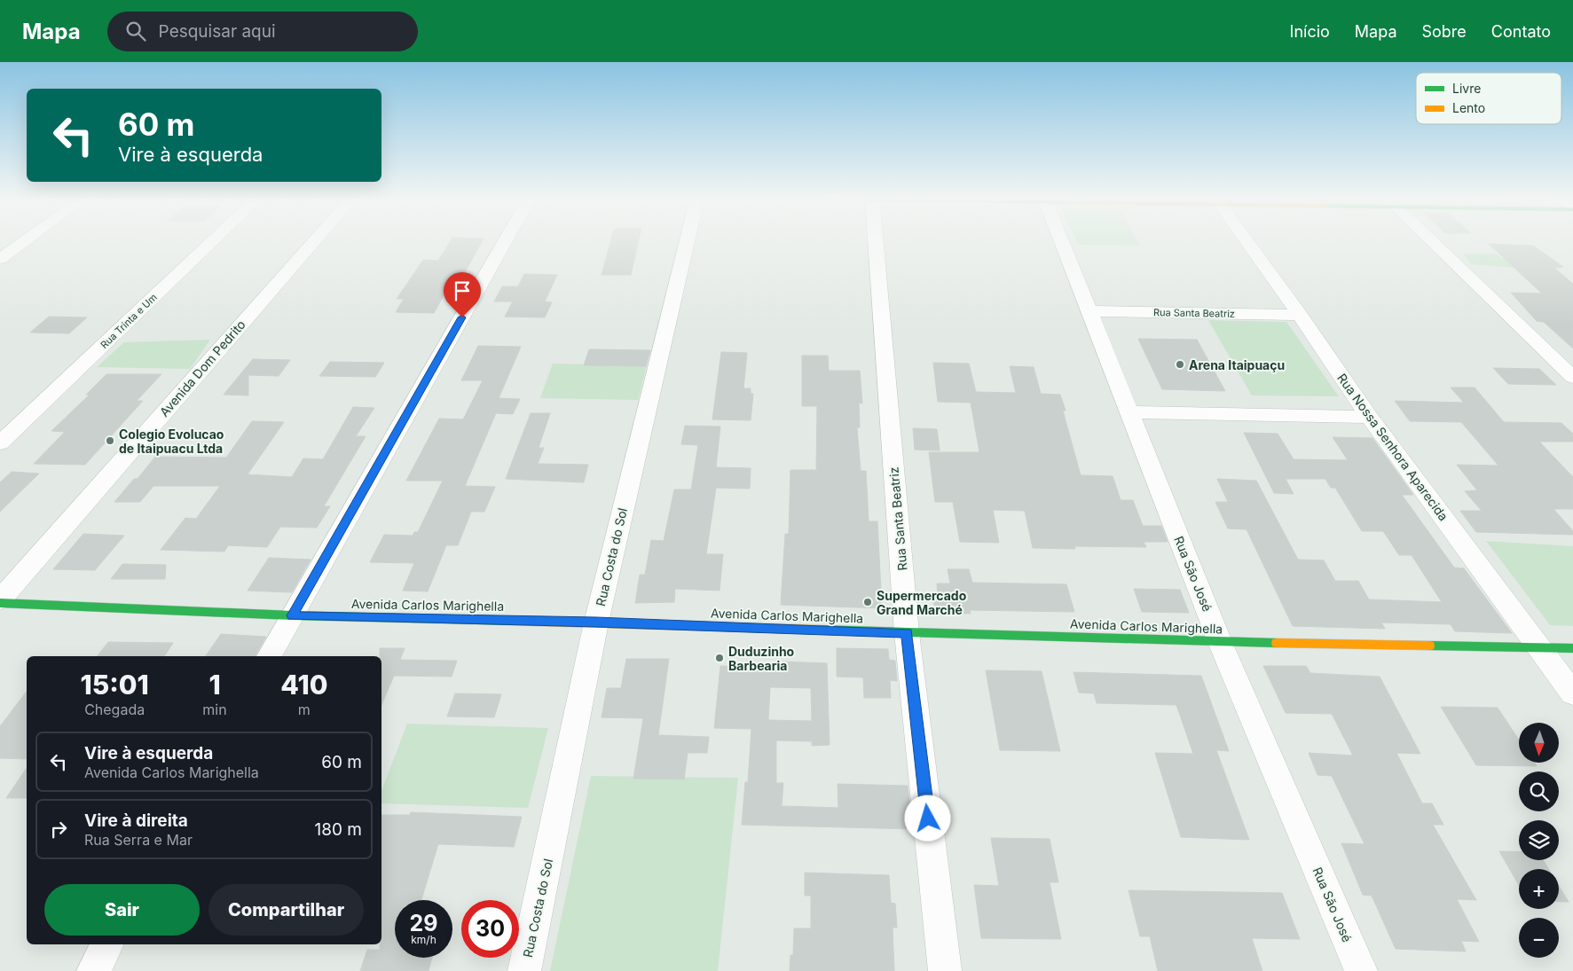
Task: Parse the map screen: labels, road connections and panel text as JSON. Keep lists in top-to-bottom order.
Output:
{
  "streets": {
    "main road": ["Avenida Carlos Marighella"],
    "street": [
      "Rua Santa Beatriz",
      "Rua Trinta e Um",
      "Avenida Dom Pedrito",
      "Rua Nossa Senhora Aparecida",
      "Rua Costa do Sol",
      "Rua São José"
    ]
  },
  "crossings": [
    ["Rua Santa Beatriz", "Rua Nossa Senhora Aparecida"],
    ["Rua Santa Beatriz", "Rua São José"],
    ["Rua Santa Beatriz", "Avenida Carlos Marighella"],
    ["Rua Nossa Senhora Aparecida", "Avenida Carlos Marighella"],
    ["Rua Costa do Sol", "Avenida Carlos Marighella"],
    ["Rua São José", "Avenida Carlos Marighella"]
  ],
  "places": [
    "Arena Itaipuaçu",
    "Colegio Evolucao de Itaipuacu Ltda",
    "Supermercado Grand Marché",
    "Duduzinho Barbearia"
  ],
  "legend": ["Livre", "Lento"],
  "north": "bottom",
  "page": {
    "header": "Mapa",
    "search": "Pesquisar aqui",
    "nav": [
      "Início",
      "Mapa",
      "Sobre",
      "Contato"
    ],
    "turn": ["60 m", "Vire à esquerda"],
    "eta": [
      "15:01",
      "Chegada",
      "1",
      "min",
      "410",
      "m"
    ],
    "map_buttons": ["+", "−"],
    "list": [
      {
        "name": "Vire à esquerda",
        "note": "Avenida Carlos Marighella",
        "value": "60 m"
      },
      {
        "name": "Vire à direita",
        "note": "Rua Serra e Mar",
        "value": "180 m"
      }
    ],
    "buttons": ["Sair", "Compartilhar"],
    "speed": "29 km/h",
    "limit": "30"
  }
}
